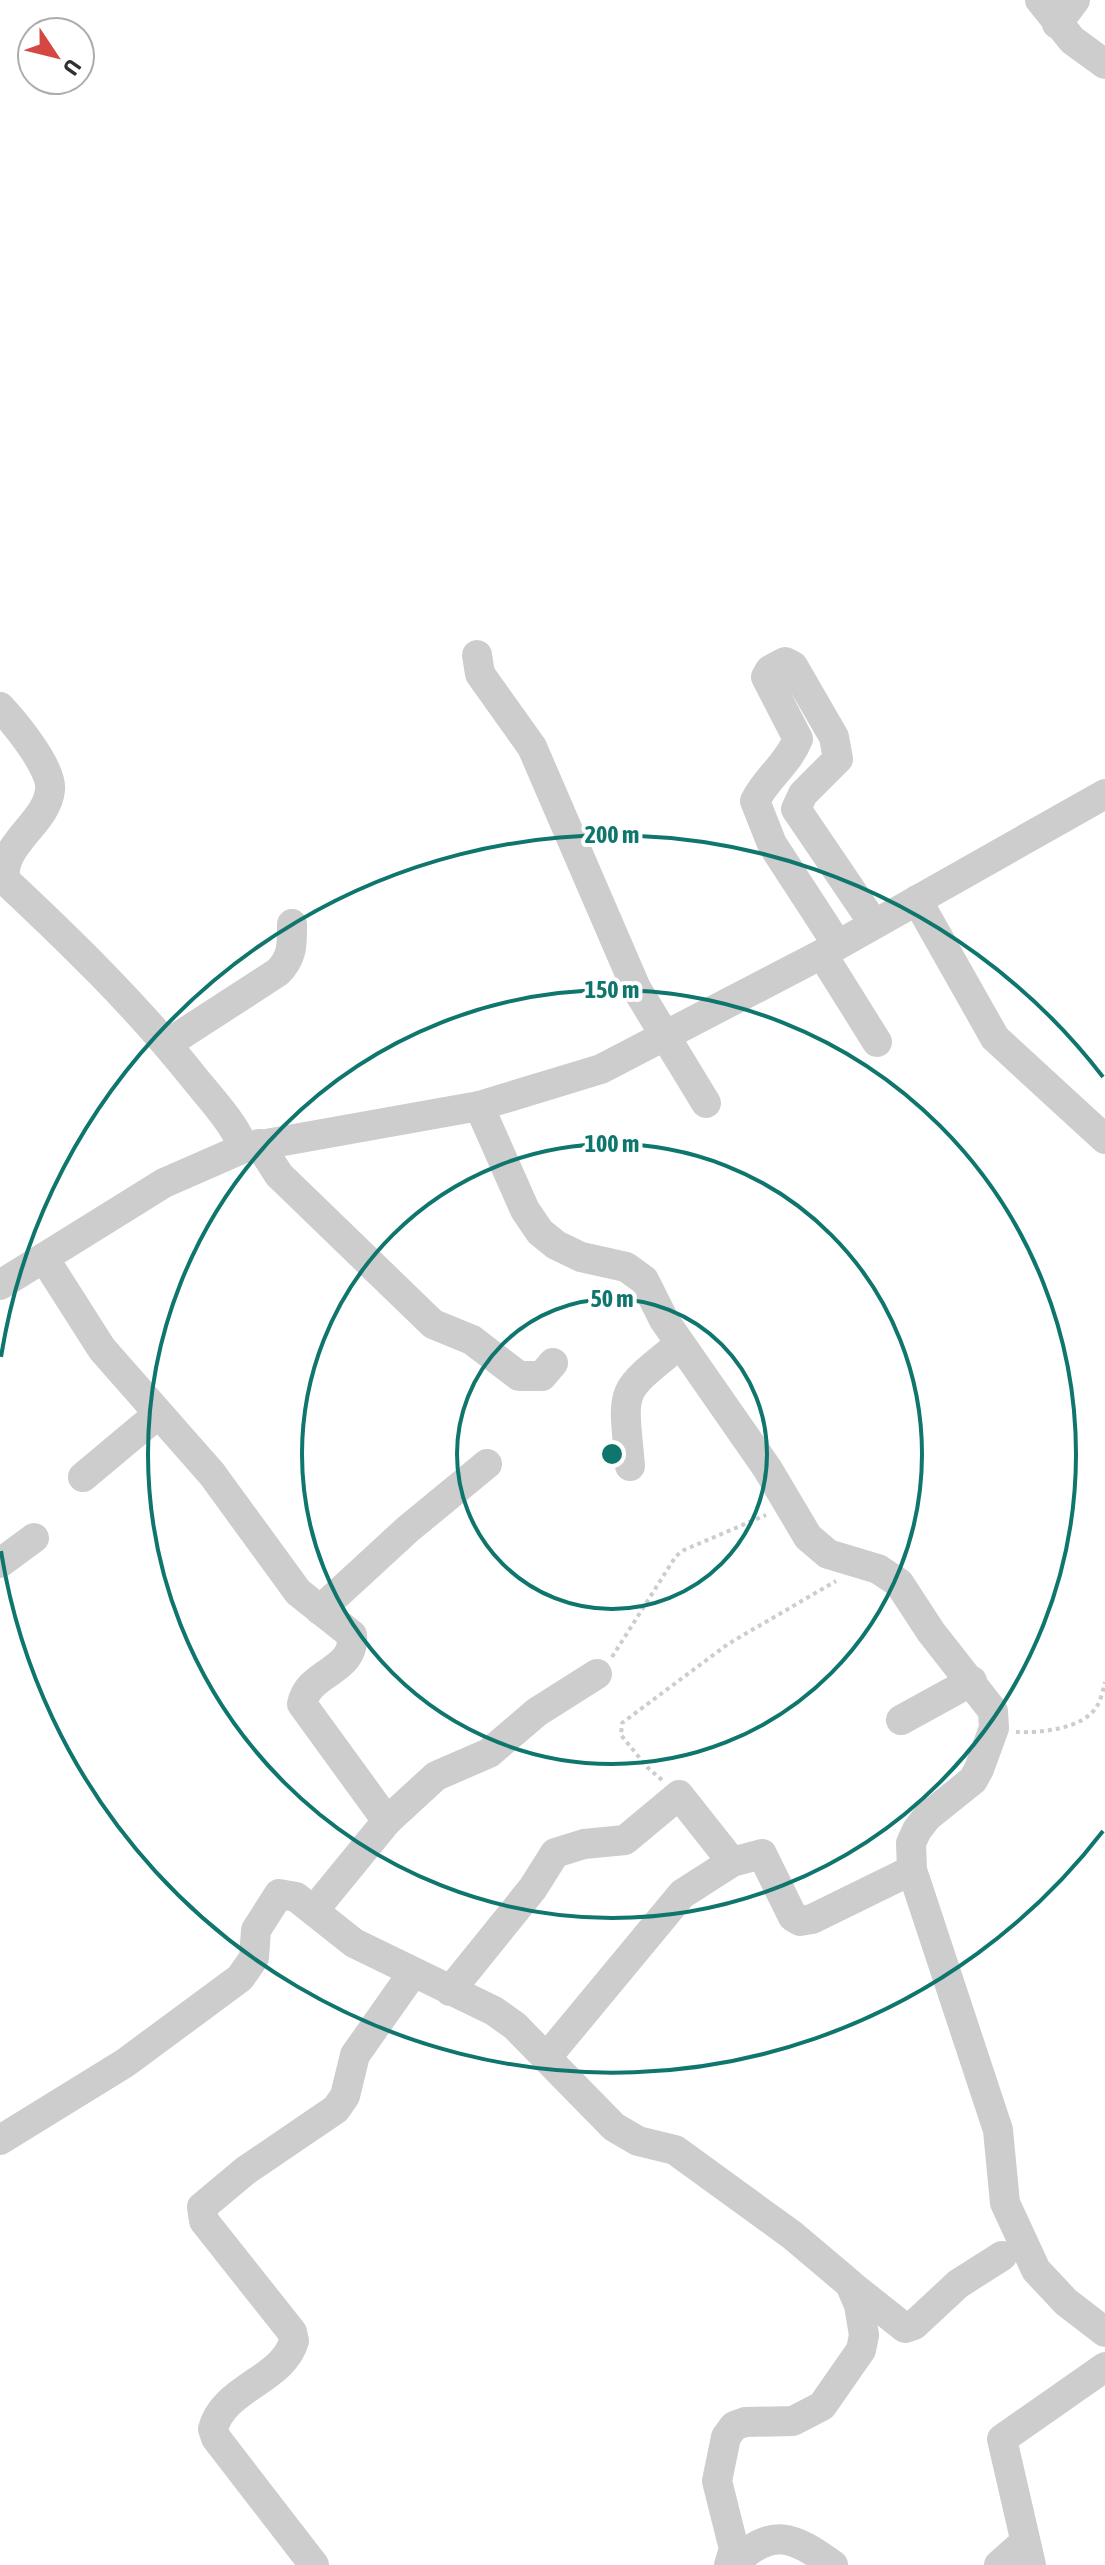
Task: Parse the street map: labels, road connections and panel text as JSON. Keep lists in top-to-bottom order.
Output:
{
  "north": "bottom right",
  "rings": [
    "200 m",
    "150 m",
    "100 m",
    "50 m"
  ]
}
